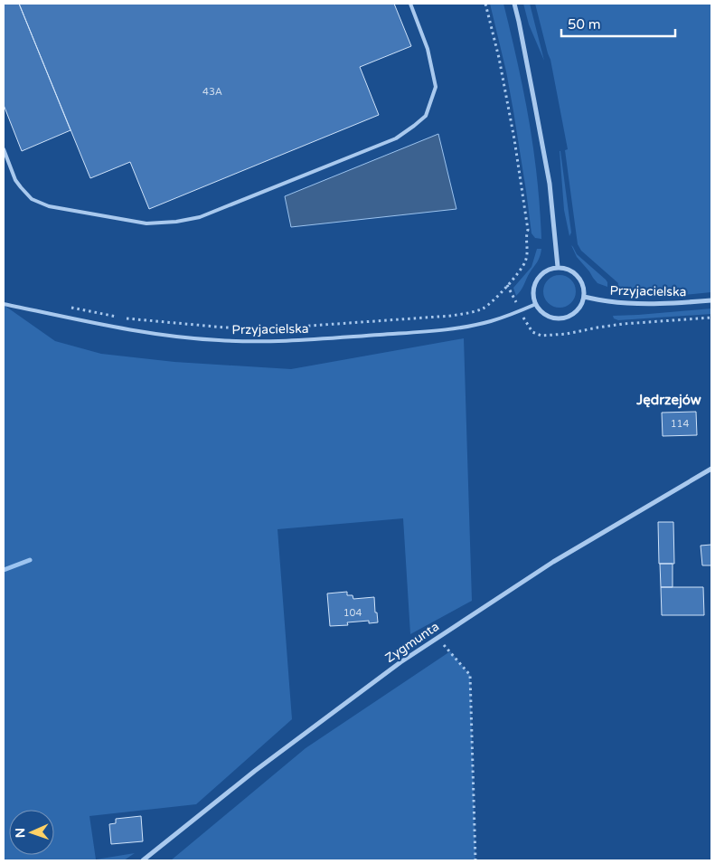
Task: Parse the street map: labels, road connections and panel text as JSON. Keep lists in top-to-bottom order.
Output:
{
  "streets": {
    "street": ["Przyjacielska", "Zygmunta"]
  },
  "districts": ["Jędrzejów"],
  "house_numbers": ["43A", "114", "104"],
  "scale_bar": "50 m",
  "north": "left"
}
